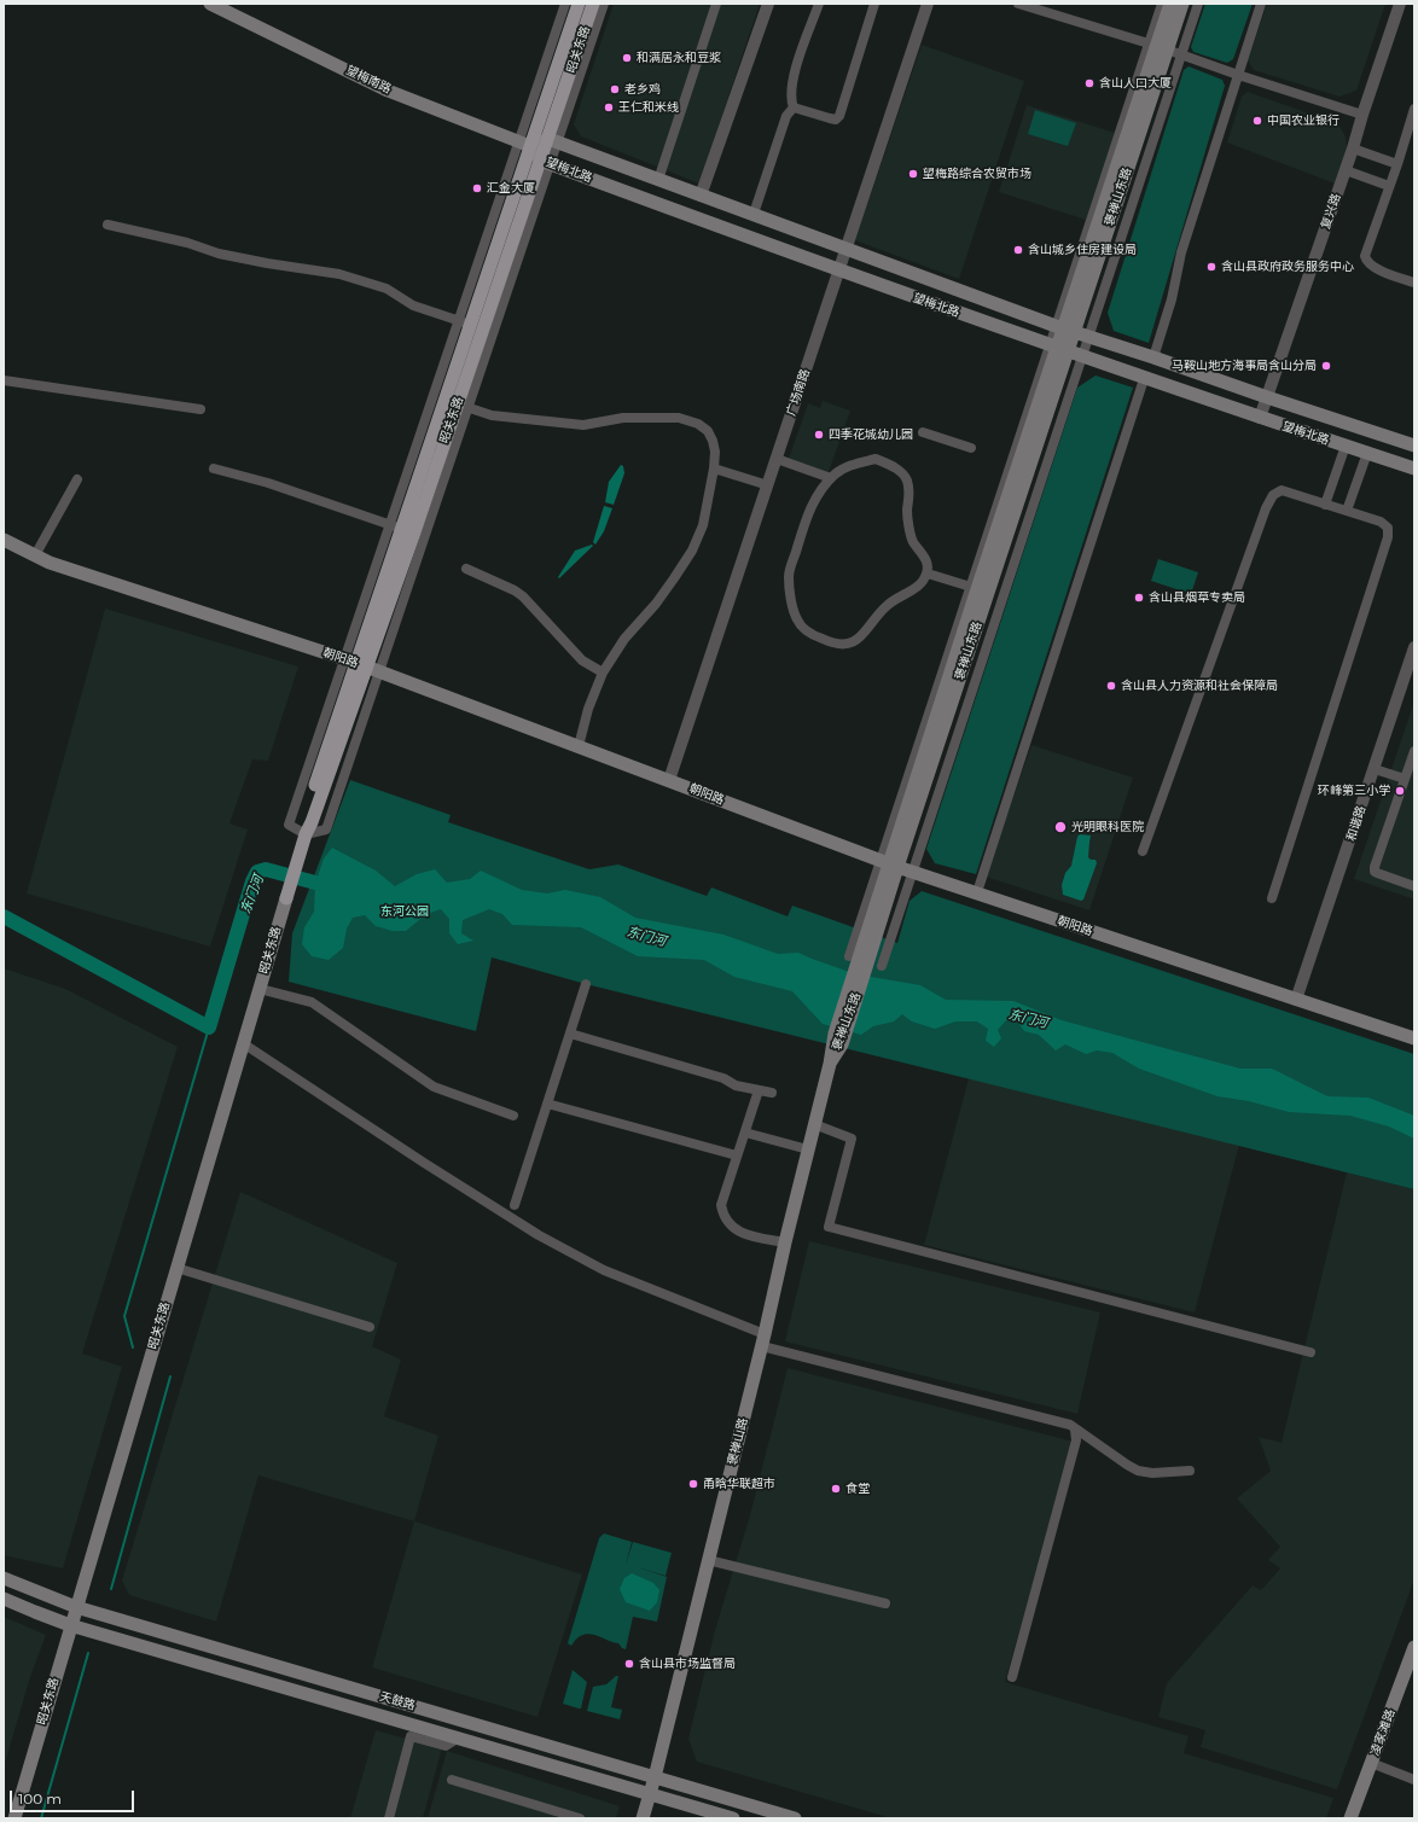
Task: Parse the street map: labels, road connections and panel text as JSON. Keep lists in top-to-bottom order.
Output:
{
  "streets": {
    "main road": [
      "昭关东路",
      "望梅南路",
      "望梅北路",
      "褒禅山东路",
      "朝阳路",
      "褒禅山路",
      "天鼓路",
      "凌家滩路"
    ],
    "street": ["复兴路", "广场南路", "和谐路"]
  },
  "crossings": [
    ["昭关东路", "望梅南路"],
    ["昭关东路", "望梅北路"],
    ["昭关东路", "朝阳路"],
    ["昭关东路", "天鼓路"],
    ["望梅南路", "望梅北路"],
    ["望梅北路", "褒禅山东路"],
    ["望梅北路", "复兴路"],
    ["望梅北路", "广场南路"],
    ["褒禅山东路", "朝阳路"],
    ["褒禅山东路", "褒禅山路"],
    ["广场南路", "朝阳路"],
    ["朝阳路", "和谐路"],
    ["褒禅山路", "天鼓路"]
  ],
  "water": ["东门河"],
  "parks": ["东河公园"],
  "places": [
    "和满居永和豆浆",
    "含山人口大厦",
    "老乡鸡",
    "王仁和米线",
    "中国农业银行",
    "望梅路综合农贸市场",
    "汇金大厦",
    "含山城乡住房建设局",
    "含山县政府政务服务中心",
    "马鞍山地方海事局含山分局",
    "四季花城幼儿园",
    "含山县烟草专卖局",
    "含山县人力资源和社会保障局",
    "环峰第三小学",
    "光明眼科医院",
    "甬晗华联超市",
    "食堂",
    "含山县市场监督局"
  ],
  "scale_bar": "100 m"
}
